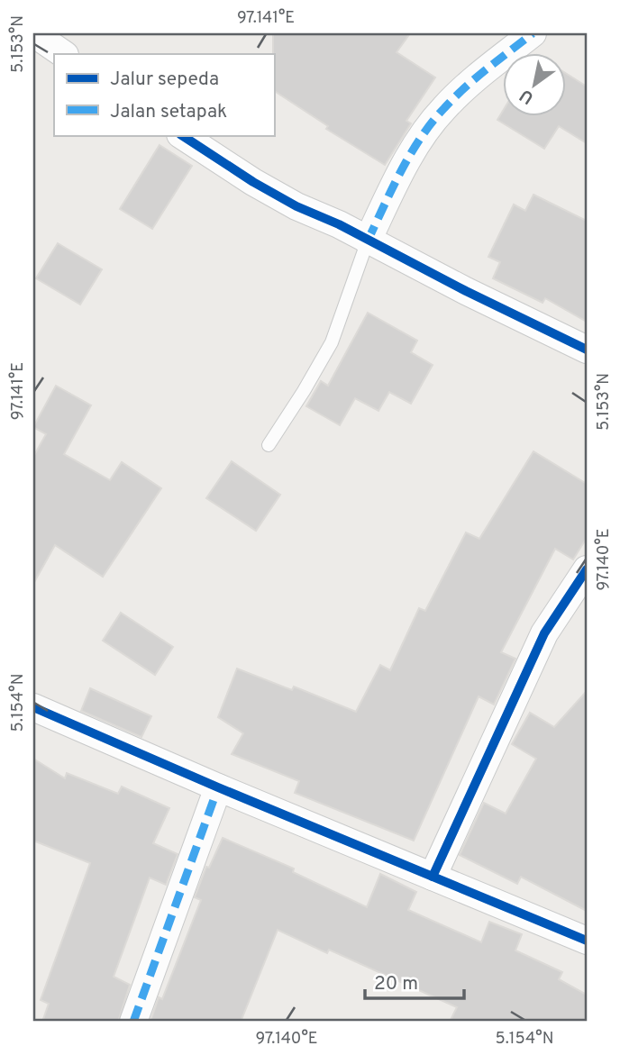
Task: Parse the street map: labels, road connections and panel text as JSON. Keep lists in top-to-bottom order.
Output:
{
  "legend": ["Jalur sepeda", "Jalan setapak"],
  "scale_bar": "20 m",
  "north": "bottom left",
  "coordinates": [
    "97.141°E",
    "5.153°N",
    "97.140°E",
    "5.154°N"
  ]
}
